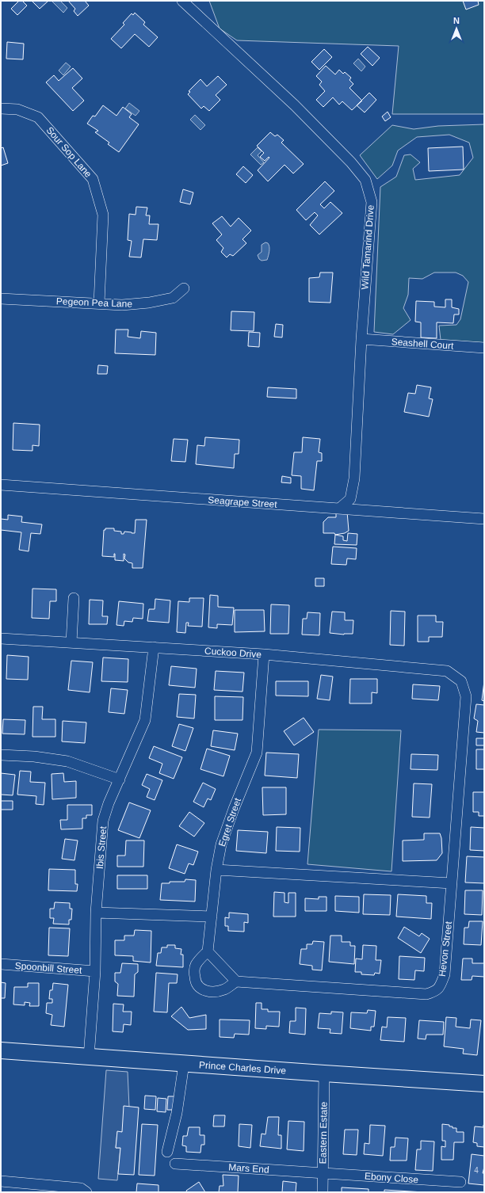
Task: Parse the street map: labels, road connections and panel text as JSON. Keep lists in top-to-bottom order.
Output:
{
  "streets": {
    "highway": ["Prince Charles Drive"],
    "street": [
      "Sour Sop Lane",
      "Wild Tamarind Drive",
      "Pegeon Pea Lane",
      "Seashell Court",
      "Seagrape Street",
      "Cuckoo Drive",
      "Egret Street",
      "Ibis Street",
      "Hevon Street",
      "Spoonbill Street",
      "Eastern Estate",
      "Mars End",
      "Ebony Close"
    ]
  },
  "crossings": [
    ["Sour Sop Lane", "Pegeon Pea Lane"],
    ["Wild Tamarind Drive", "Seashell Court"],
    ["Wild Tamarind Drive", "Seagrape Street"],
    ["Cuckoo Drive", "Egret Street"],
    ["Cuckoo Drive", "Ibis Street"],
    ["Cuckoo Drive", "Hevon Street"],
    ["Ibis Street", "Spoonbill Street"],
    ["Ibis Street", "Prince Charles Drive"],
    ["Prince Charles Drive", "Eastern Estate"],
    ["Eastern Estate", "Mars End"],
    ["Eastern Estate", "Ebony Close"],
    ["Mars End", "Ebony Close"]
  ],
  "house_numbers": ["4"],
  "north": "top"
}
